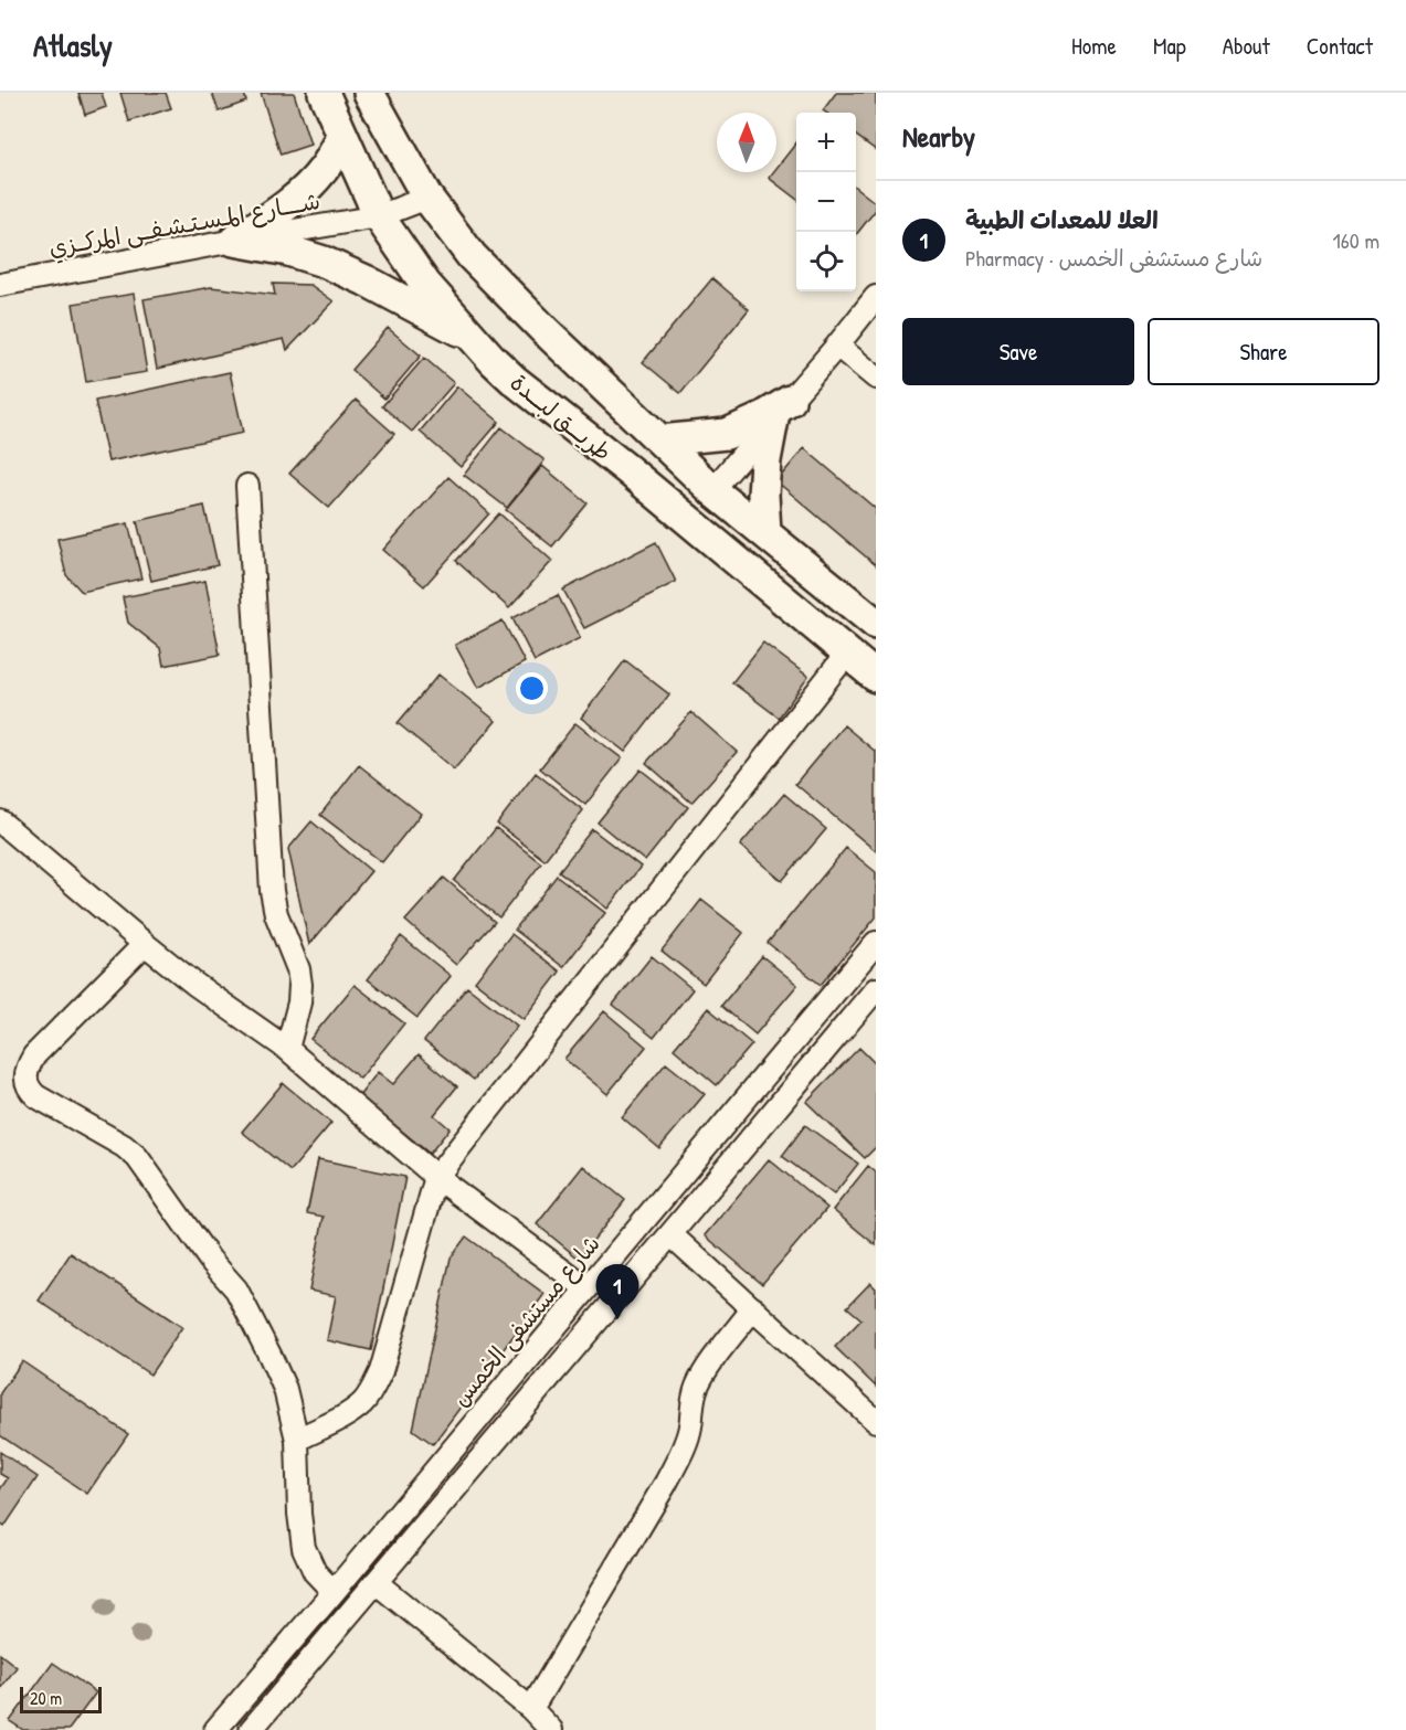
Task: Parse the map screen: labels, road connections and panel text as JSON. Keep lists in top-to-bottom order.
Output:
{
  "streets": {
    "street": ["شــــارع المـسـتـشـفــى المركــزي", "طريـــق لبـــدة", "شارع مستشفى الخمس"]
  },
  "crossings": [
    ["شــــارع المـسـتـشـفــى المركــزي", "طريـــق لبـــدة"]
  ],
  "scale_bar": "20 m",
  "north": "top",
  "page": {
    "header": "Atlasly",
    "nav": [
      "Home",
      "Map",
      "About",
      "Contact"
    ],
    "heading": "Nearby",
    "map_buttons": ["+", "−"],
    "list": [
      {
        "mark": "1",
        "name": "العلا للمعدات الطبية",
        "note": "Pharmacy · شارع مستشفى الخمس",
        "value": "160 m"
      }
    ],
    "buttons": ["Save", "Share"],
    "pins": "1",
    "scale": "20 m"
  }
}
